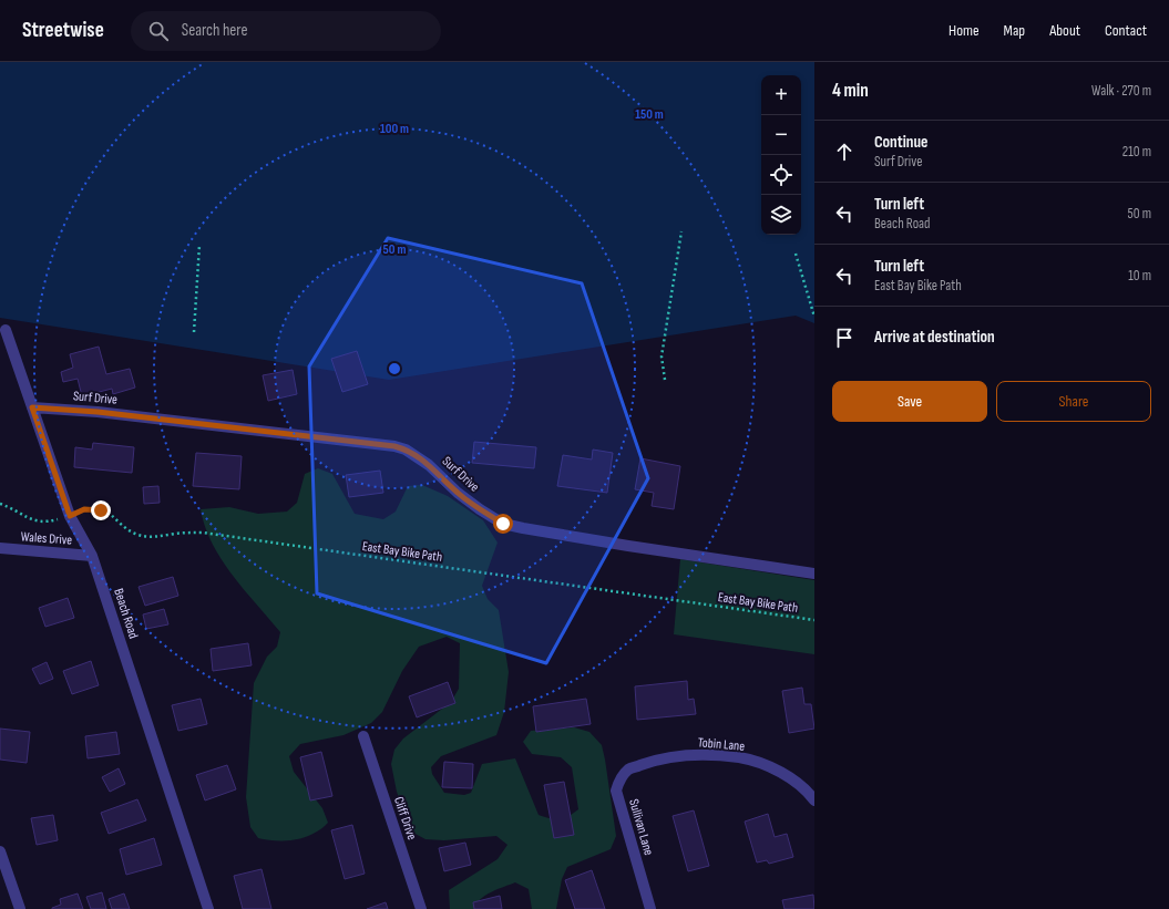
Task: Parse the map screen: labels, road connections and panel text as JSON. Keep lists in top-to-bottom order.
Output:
{
  "streets": {
    "street": [
      "Surf Drive",
      "Wales Drive",
      "Beach Road",
      "Tobin Lane",
      "Cliff Drive",
      "Sullivan Lane"
    ],
    "path": ["East Bay Bike Path"]
  },
  "crossings": [
    ["Surf Drive", "Beach Road"],
    ["Wales Drive", "Beach Road"],
    ["East Bay Bike Path", "Beach Road"],
    ["Tobin Lane", "Sullivan Lane"]
  ],
  "page": {
    "header": "Streetwise",
    "search": "Search here",
    "nav": [
      "Home",
      "Map",
      "About",
      "Contact"
    ],
    "heading": ["4 min", "Walk · 270 m"],
    "map_buttons": ["+", "−"],
    "list": [
      ["Continue", "Surf Drive", "210 m"],
      ["Turn left", "Beach Road", "50 m"],
      ["Turn left", "East Bay Bike Path", "10 m"],
      "Arrive at destination"
    ],
    "buttons": ["Save", "Share"]
  },
  "rings": ["150 m", "100 m", "50 m"]
}
